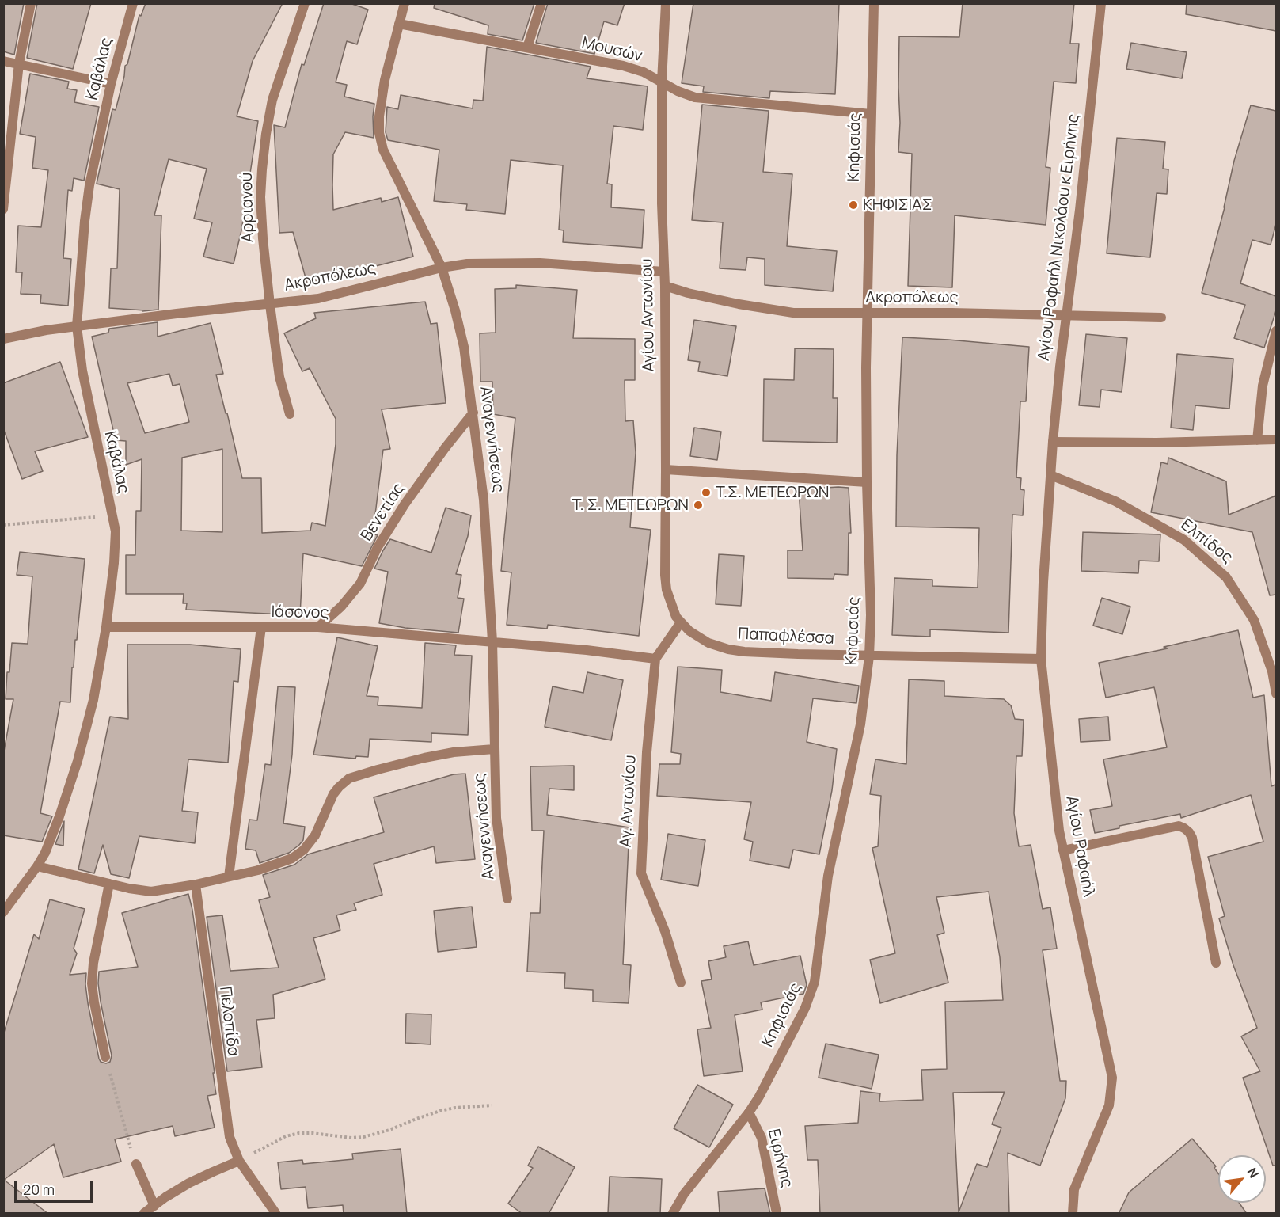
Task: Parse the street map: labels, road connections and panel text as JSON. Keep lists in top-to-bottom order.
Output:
{
  "streets": {
    "street": [
      "Μουσών",
      "Καβάλας",
      "Κηφισιάς",
      "Αρριανού",
      "Αγίου Ραφαήλ Νικολάου κ Ειρήνης",
      "Ακροπόλεως",
      "Αγίου Αντωνίου",
      "Αναγεννήσεως",
      "Βενετίας",
      "Ελπίδος",
      "Ιάσονος",
      "Παπαφλέσσα",
      "Αγ. Αντωνίου",
      "Αγίου Ραφαήλ",
      "Πελοπίδα",
      "Ειρήνης"
    ]
  },
  "crossings": [
    ["Μουσών", "Κηφισιάς"],
    ["Μουσών", "Αγίου Αντωνίου"],
    ["Μουσών", "Αναγεννήσεως"],
    ["Καβάλας", "Ακροπόλεως"],
    ["Καβάλας", "Ιάσονος"],
    ["Κηφισιάς", "Ακροπόλεως"],
    ["Κηφισιάς", "Παπαφλέσσα"],
    ["Κηφισιάς", "Ειρήνης"],
    ["Αρριανού", "Ακροπόλεως"],
    ["Αγίου Ραφαήλ Νικολάου κ Ειρήνης", "Ακροπόλεως"],
    ["Αγίου Ραφαήλ Νικολάου κ Ειρήνης", "Ελπίδος"],
    ["Αγίου Ραφαήλ Νικολάου κ Ειρήνης", "Αγίου Ραφαήλ"],
    ["Ακροπόλεως", "Αγίου Αντωνίου"],
    ["Ακροπόλεως", "Αναγεννήσεως"],
    ["Αγίου Αντωνίου", "Παπαφλέσσα"],
    ["Αγίου Αντωνίου", "Αγ. Αντωνίου"],
    ["Αναγεννήσεως", "Βενετίας"],
    ["Αναγεννήσεως", "Ιάσονος"],
    ["Βενετίας", "Ιάσονος"],
    ["Ελπίδος", "Αγίου Ραφαήλ"],
    ["Παπαφλέσσα", "Αγ. Αντωνίου"],
    ["Παπαφλέσσα", "Αγίου Ραφαήλ"]
  ],
  "places": ["ΚΗΦΙΣΙΑΣ", "Τ.Σ. ΜΕΤΕΩΡΩΝ", "Τ. Σ. ΜΕΤΕΩΡΩΝ"],
  "scale_bar": "20 m",
  "north": "top right"
}
